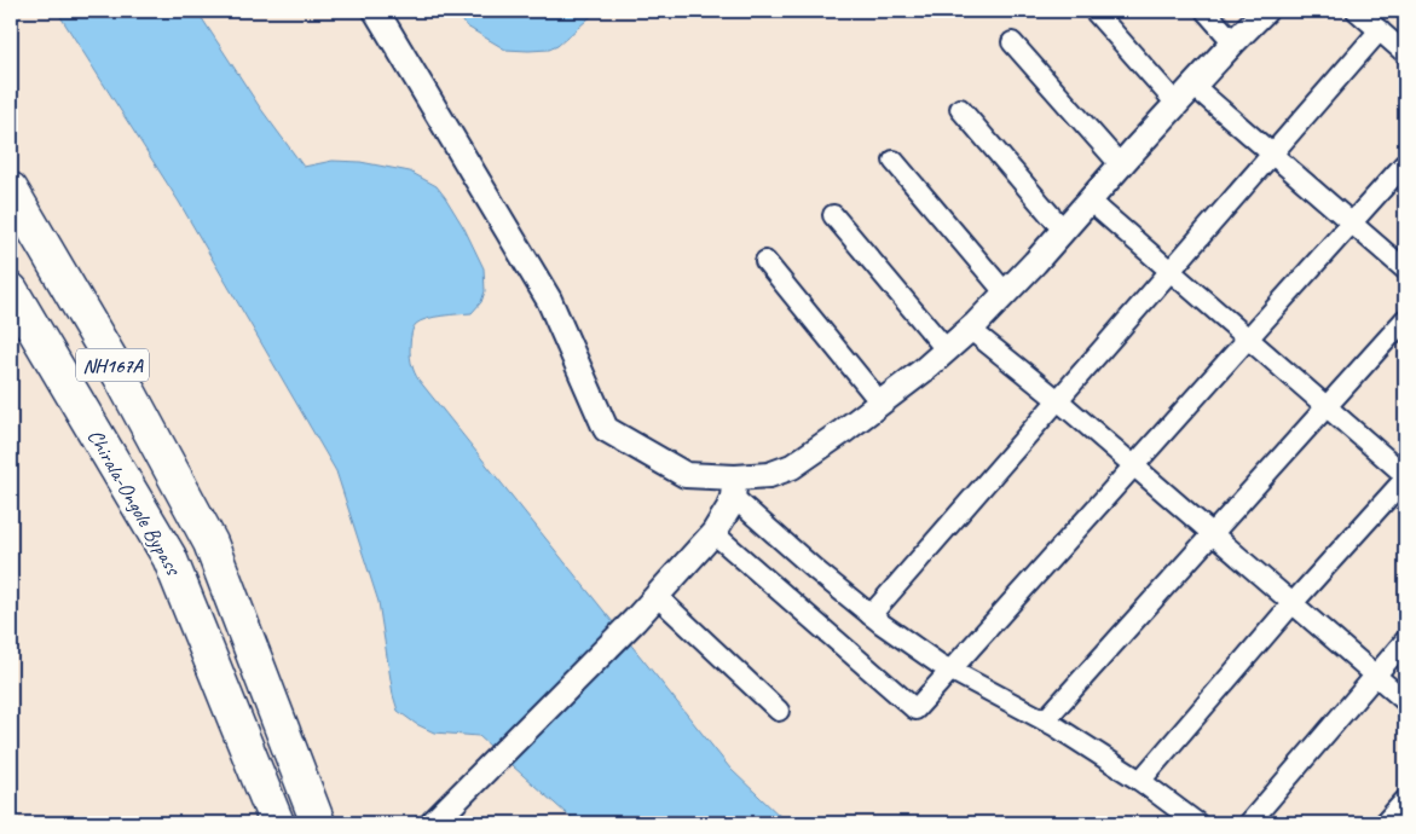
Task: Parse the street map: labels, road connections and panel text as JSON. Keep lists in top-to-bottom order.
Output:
{
  "streets": {
    "highway": ["NH167A", "Chirala-Ongole Bypass"]
  }
}
